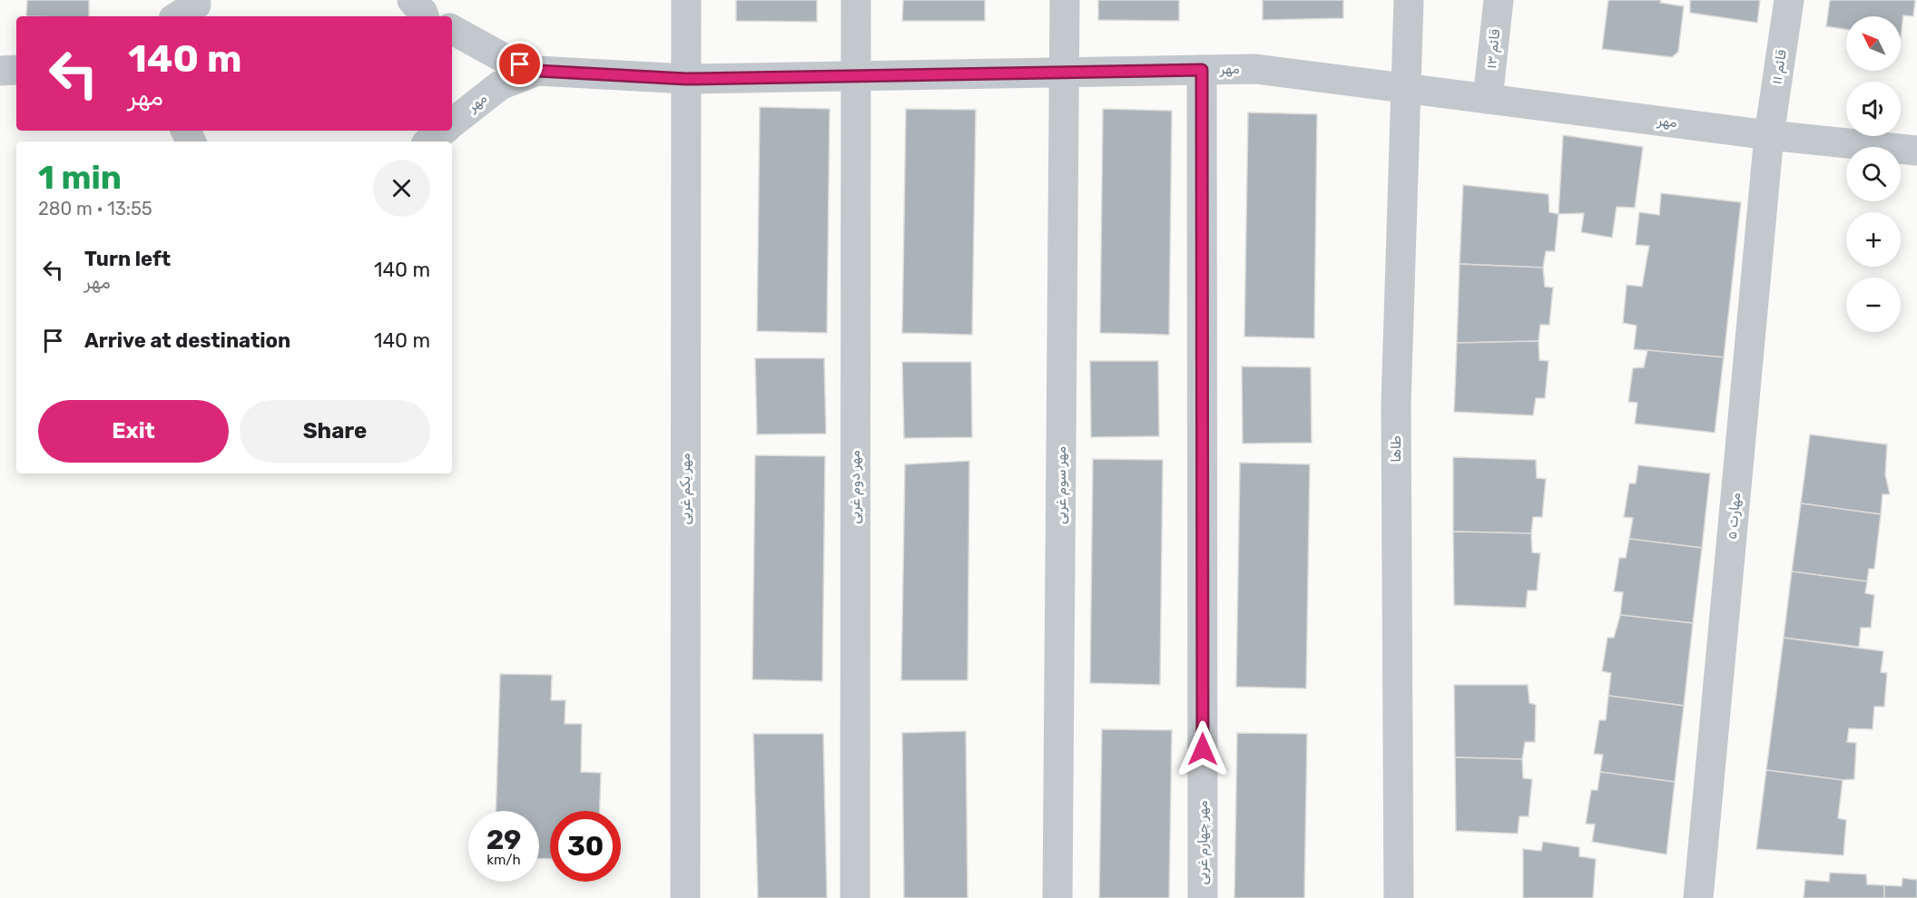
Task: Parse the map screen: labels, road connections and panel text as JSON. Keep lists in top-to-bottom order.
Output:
{
  "streets": {
    "street": [
      "قائم ۱۳",
      "قائم ۱۱",
      "مهر",
      "طاها",
      "مهر سوم غربی",
      "مهر دوم غربی",
      "مهر یکم غربی",
      "مهارت ۵",
      "مهر چهارم غربی"
    ]
  },
  "crossings": [
    ["قائم ۱۳", "مهر"],
    ["قائم ۱۱", "مهر"],
    ["قائم ۱۱", "مهارت ۵"],
    ["مهر", "طاها"],
    ["مهر", "مهر سوم غربی"],
    ["مهر", "مهر دوم غربی"],
    ["مهر", "مهر یکم غربی"],
    ["مهر", "مهارت ۵"],
    ["مهر", "مهر چهارم غربی"]
  ],
  "north": "top left",
  "page": {
    "map_buttons": ["+", "−"],
    "turn": ["140 m", "مهر"],
    "heading": ["1 min", "280 m · 13:55"],
    "list": [
      {
        "name": "Turn left",
        "note": "مهر",
        "value": "140 m"
      },
      {
        "name": "Arrive at destination",
        "value": "140 m"
      }
    ],
    "buttons": ["Exit", "Share"],
    "speed": "29 km/h",
    "limit": "30"
  }
}
